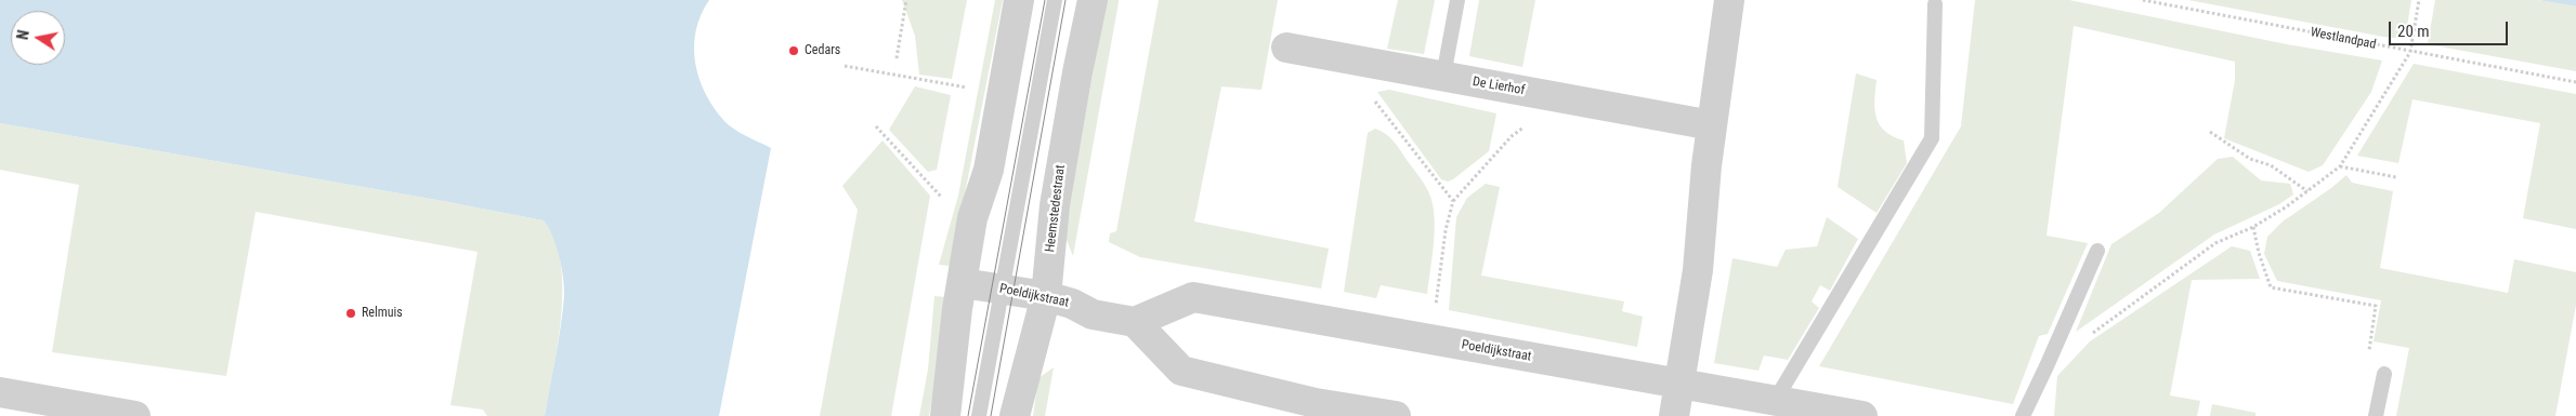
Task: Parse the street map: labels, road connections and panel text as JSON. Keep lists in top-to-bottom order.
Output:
{
  "streets": {
    "street": ["De Lierhof", "Heemstedestraat", "Poeldijkstraat"],
    "path": ["Westlandpad"]
  },
  "crossings": [
    ["Heemstedestraat", "Poeldijkstraat"]
  ],
  "places": ["Cedars", "Relmuis"],
  "scale_bar": "20 m",
  "north": "left"
}
